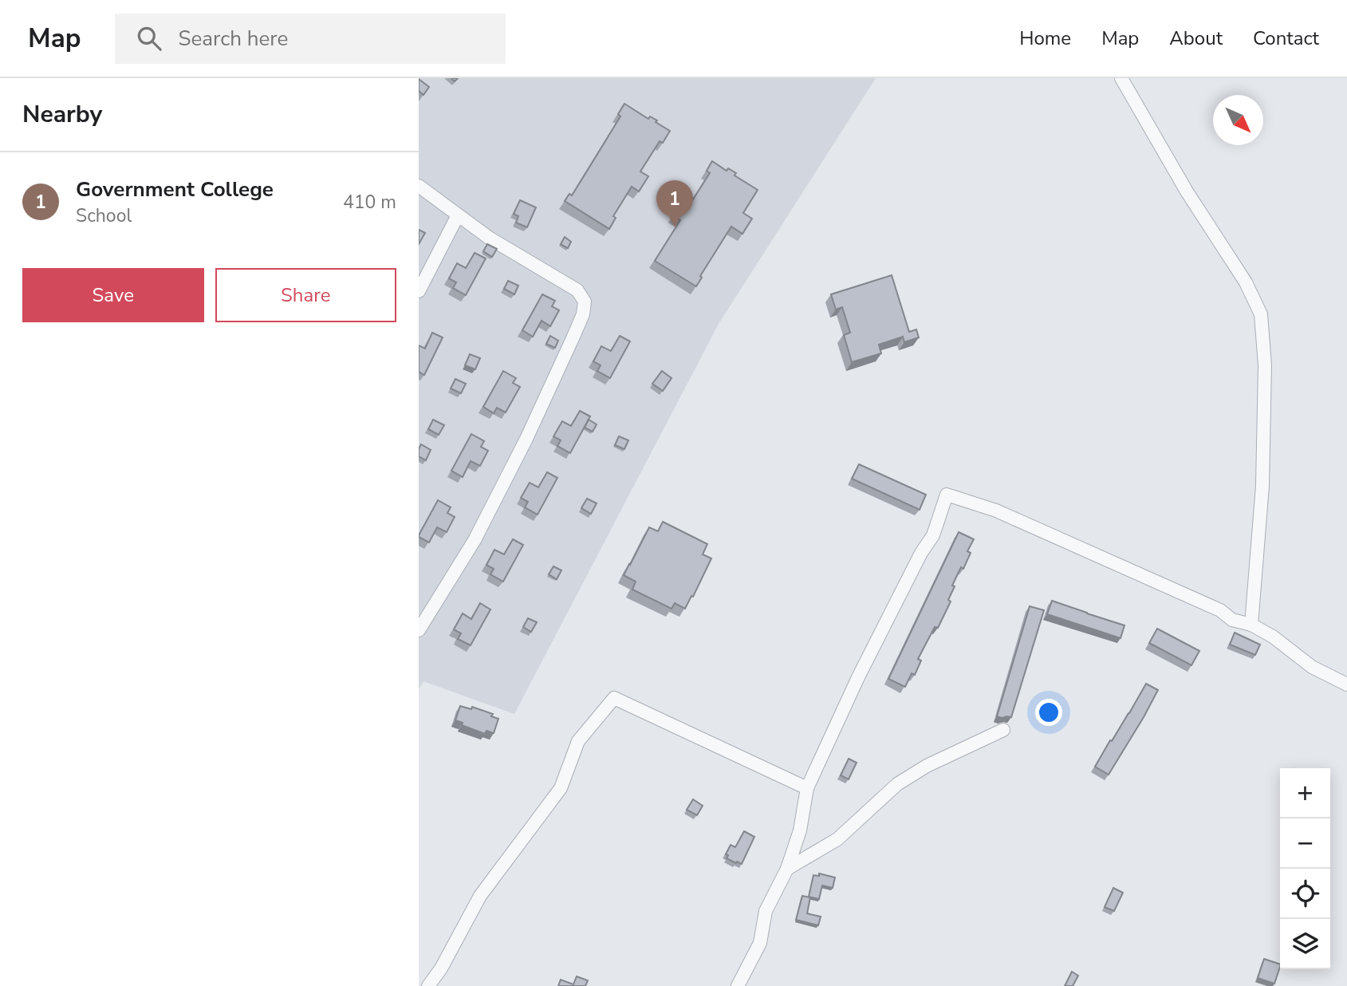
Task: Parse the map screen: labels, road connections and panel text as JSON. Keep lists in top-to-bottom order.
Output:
{
  "north": "bottom right",
  "page": {
    "header": "Map",
    "search": "Search here",
    "nav": [
      "Home",
      "Map",
      "About",
      "Contact"
    ],
    "heading": "Nearby",
    "list": [
      {
        "mark": "1",
        "name": "Government College",
        "note": "School",
        "value": "410 m"
      }
    ],
    "pins": "1",
    "buttons": ["Save", "Share"],
    "map_buttons": ["+", "−"]
  }
}
